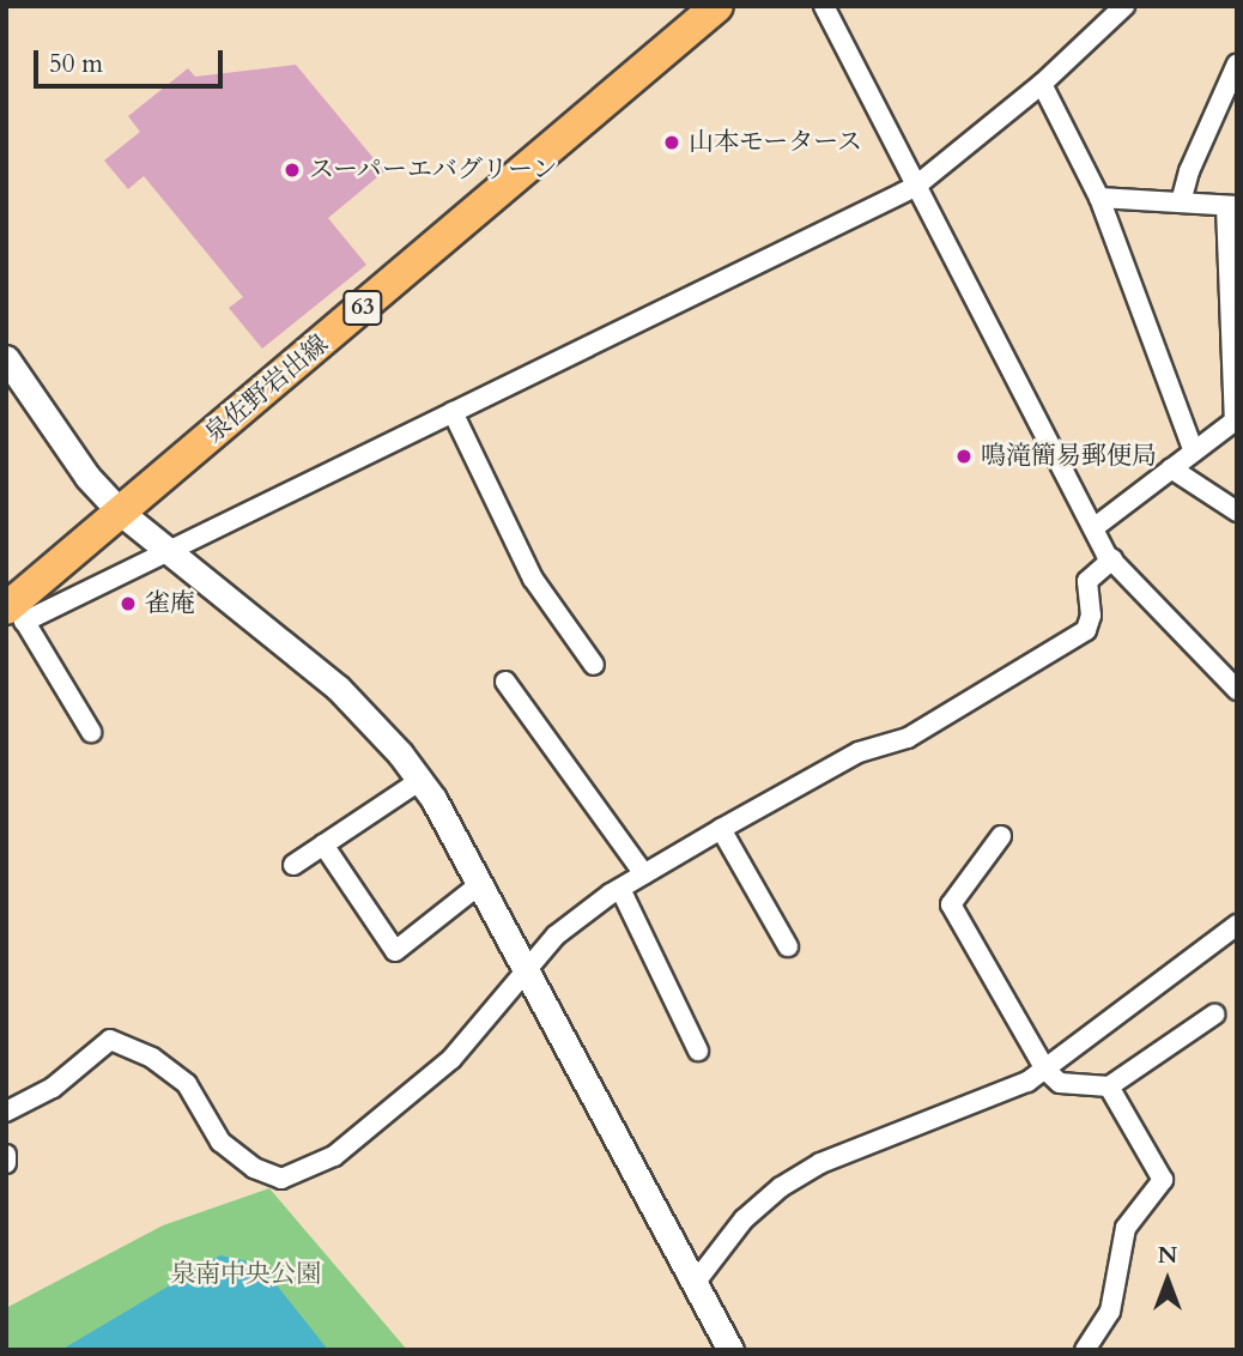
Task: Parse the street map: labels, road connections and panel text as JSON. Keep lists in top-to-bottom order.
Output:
{
  "streets": {
    "main road": ["63", "泉佐野岩出線"]
  },
  "parks": ["泉南中央公園"],
  "places": [
    "山本モータース",
    "スーパーエバグリーン",
    "鳴滝簡易郵便局",
    "雀庵"
  ],
  "scale_bar": "50 m",
  "north": "top"
}
